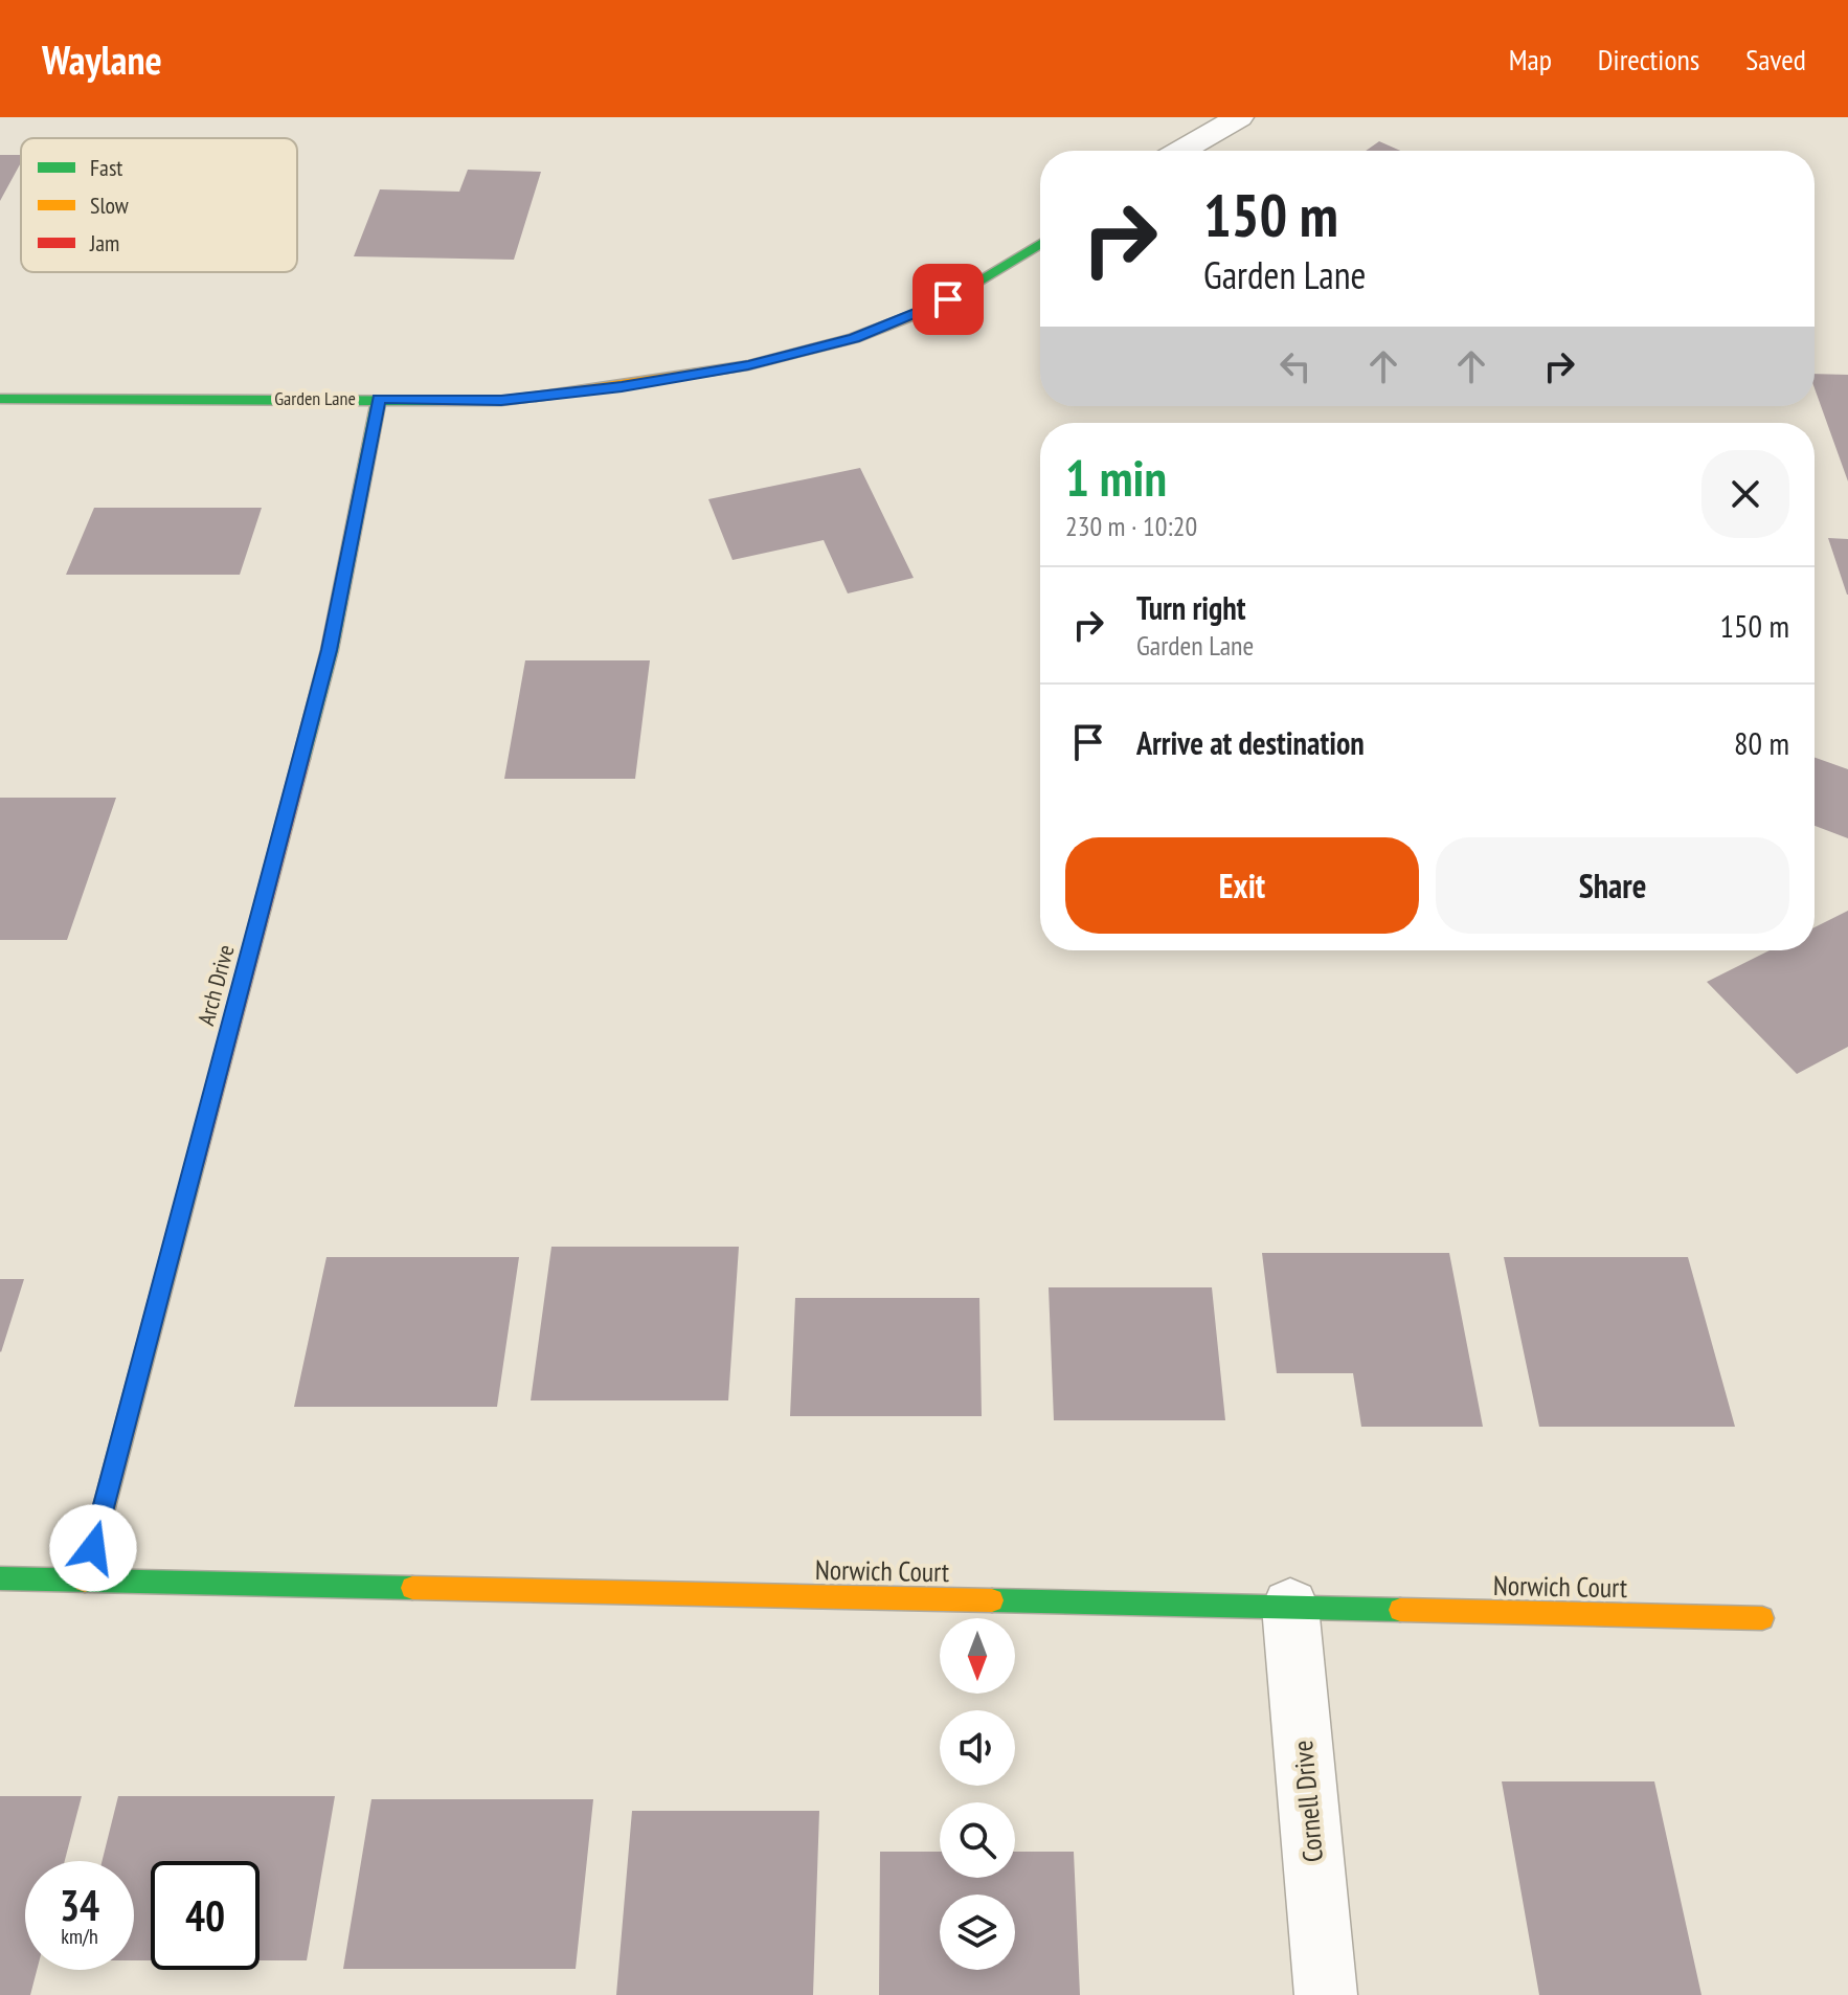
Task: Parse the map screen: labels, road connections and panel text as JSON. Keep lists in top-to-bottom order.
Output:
{
  "streets": {
    "street": [
      "Garden Lane",
      "Arch Drive",
      "Norwich Court",
      "Cornell Drive"
    ]
  },
  "crossings": [
    ["Garden Lane", "Arch Drive"],
    ["Arch Drive", "Norwich Court"],
    ["Norwich Court", "Cornell Drive"]
  ],
  "legend": ["Fast", "Slow", "Jam"],
  "north": "bottom",
  "page": {
    "header": "Waylane",
    "nav": ["Map", "Directions", "Saved"],
    "turn": ["150 m", "Garden Lane"],
    "heading": ["1 min", "230 m · 10:20"],
    "list": [
      {
        "name": "Turn right",
        "note": "Garden Lane",
        "value": "150 m"
      },
      {
        "name": "Arrive at destination",
        "value": "80 m"
      }
    ],
    "buttons": ["Exit", "Share"],
    "speed": "34 km/h",
    "limit": "40"
  }
}
